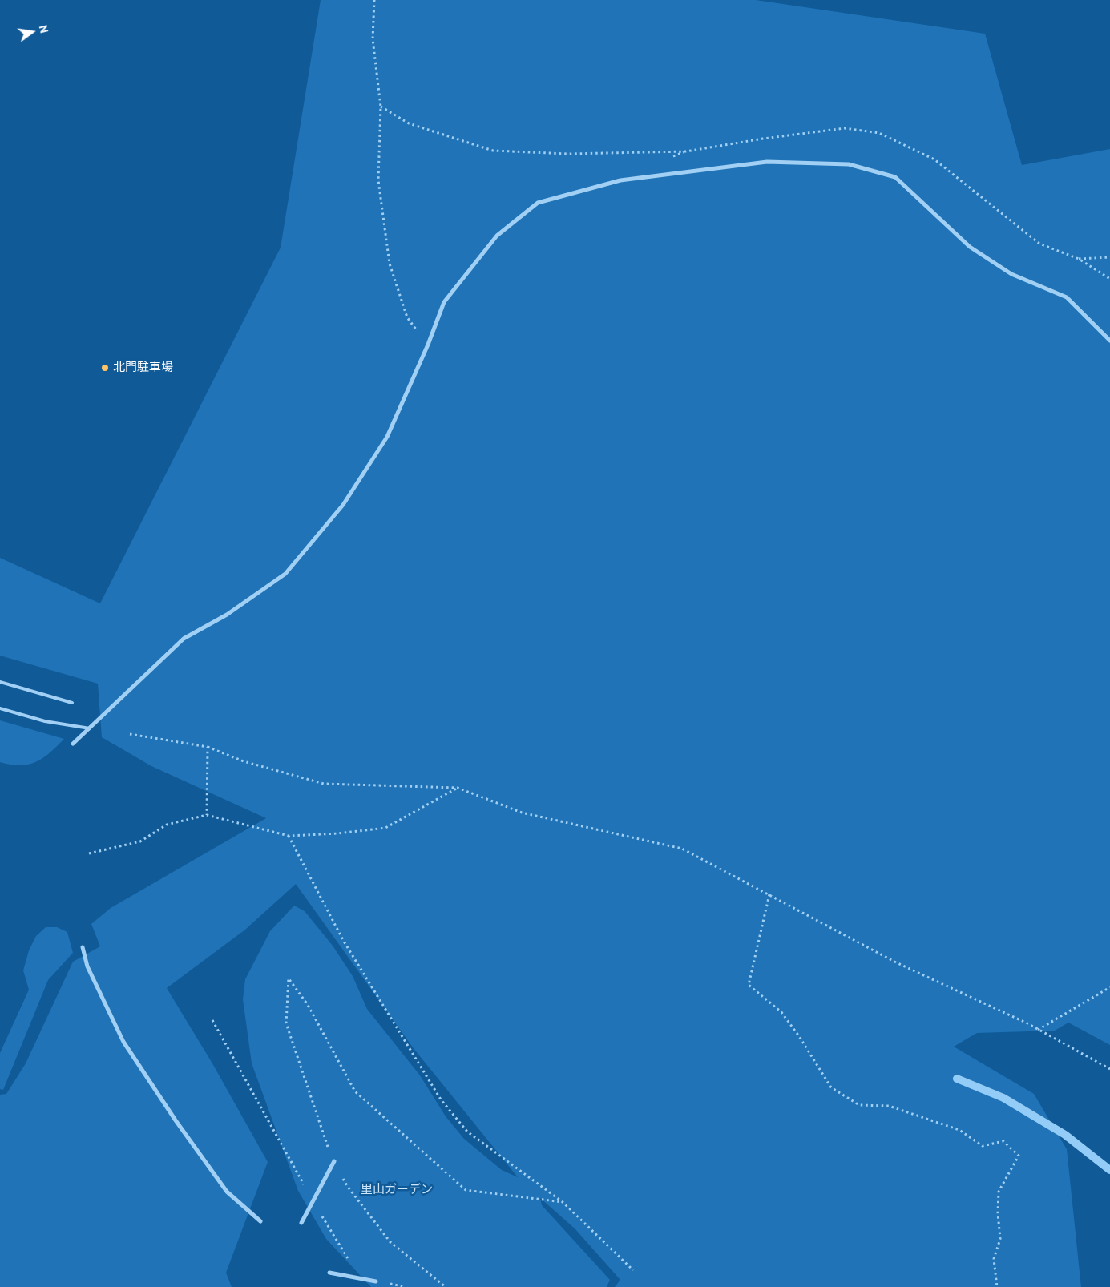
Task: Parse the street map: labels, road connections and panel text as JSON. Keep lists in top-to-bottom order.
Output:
{
  "parks": ["里山ガーデン"],
  "places": ["北門駐車場"],
  "north": "right"
}
